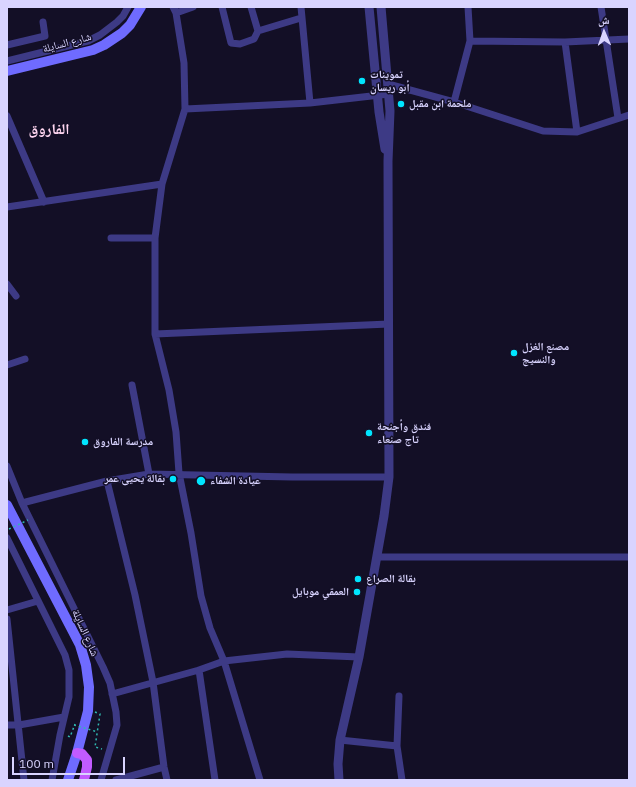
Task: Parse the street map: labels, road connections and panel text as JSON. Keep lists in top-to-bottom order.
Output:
{
  "streets": {
    "main road": ["شارع السايلة"]
  },
  "districts": ["الفاروق"],
  "places": [
    "تموينات أبو ريسان",
    "ملحمة ابن مقبل",
    "مصنع الغزل والنسيج",
    "فندق وأجنحة تاج صنعاء",
    "مدرسة الفاروق",
    "بقالة يحيى عمر",
    "عيادة الشفاء",
    "بقالة الصراع",
    "العمقي موبايل"
  ],
  "scale_bar": "100 m",
  "north": "top"
}
